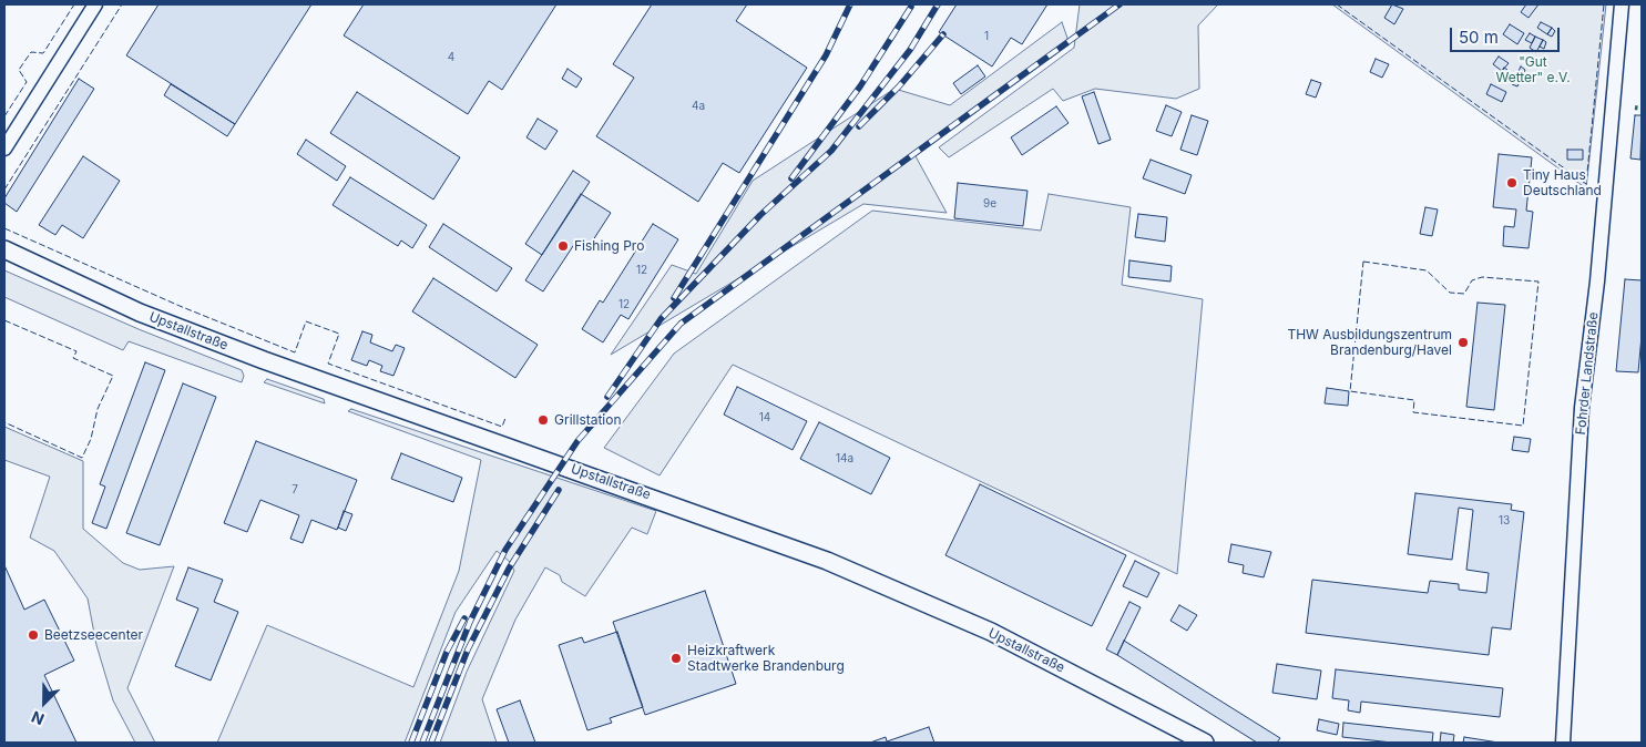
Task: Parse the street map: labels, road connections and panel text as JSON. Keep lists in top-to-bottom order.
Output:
{
  "streets": {
    "street": ["Upstallstraße", "Fohrder Landstraße"]
  },
  "parks": ["\"Gut Wetter\" e.V."],
  "places": [
    "Tiny Haus Deutschland",
    "Fishing Pro",
    "THW Ausbildungszentrum Brandenburg/Havel",
    "Grillstation",
    "Beetzseecenter",
    "Heizkraftwerk Stadtwerke Brandenburg"
  ],
  "house_numbers": [
    "1",
    "4",
    "4a",
    "9e",
    "12",
    "12",
    "14",
    "14a",
    "7",
    "13"
  ],
  "scale_bar": "50 m",
  "north": "bottom left"
}
